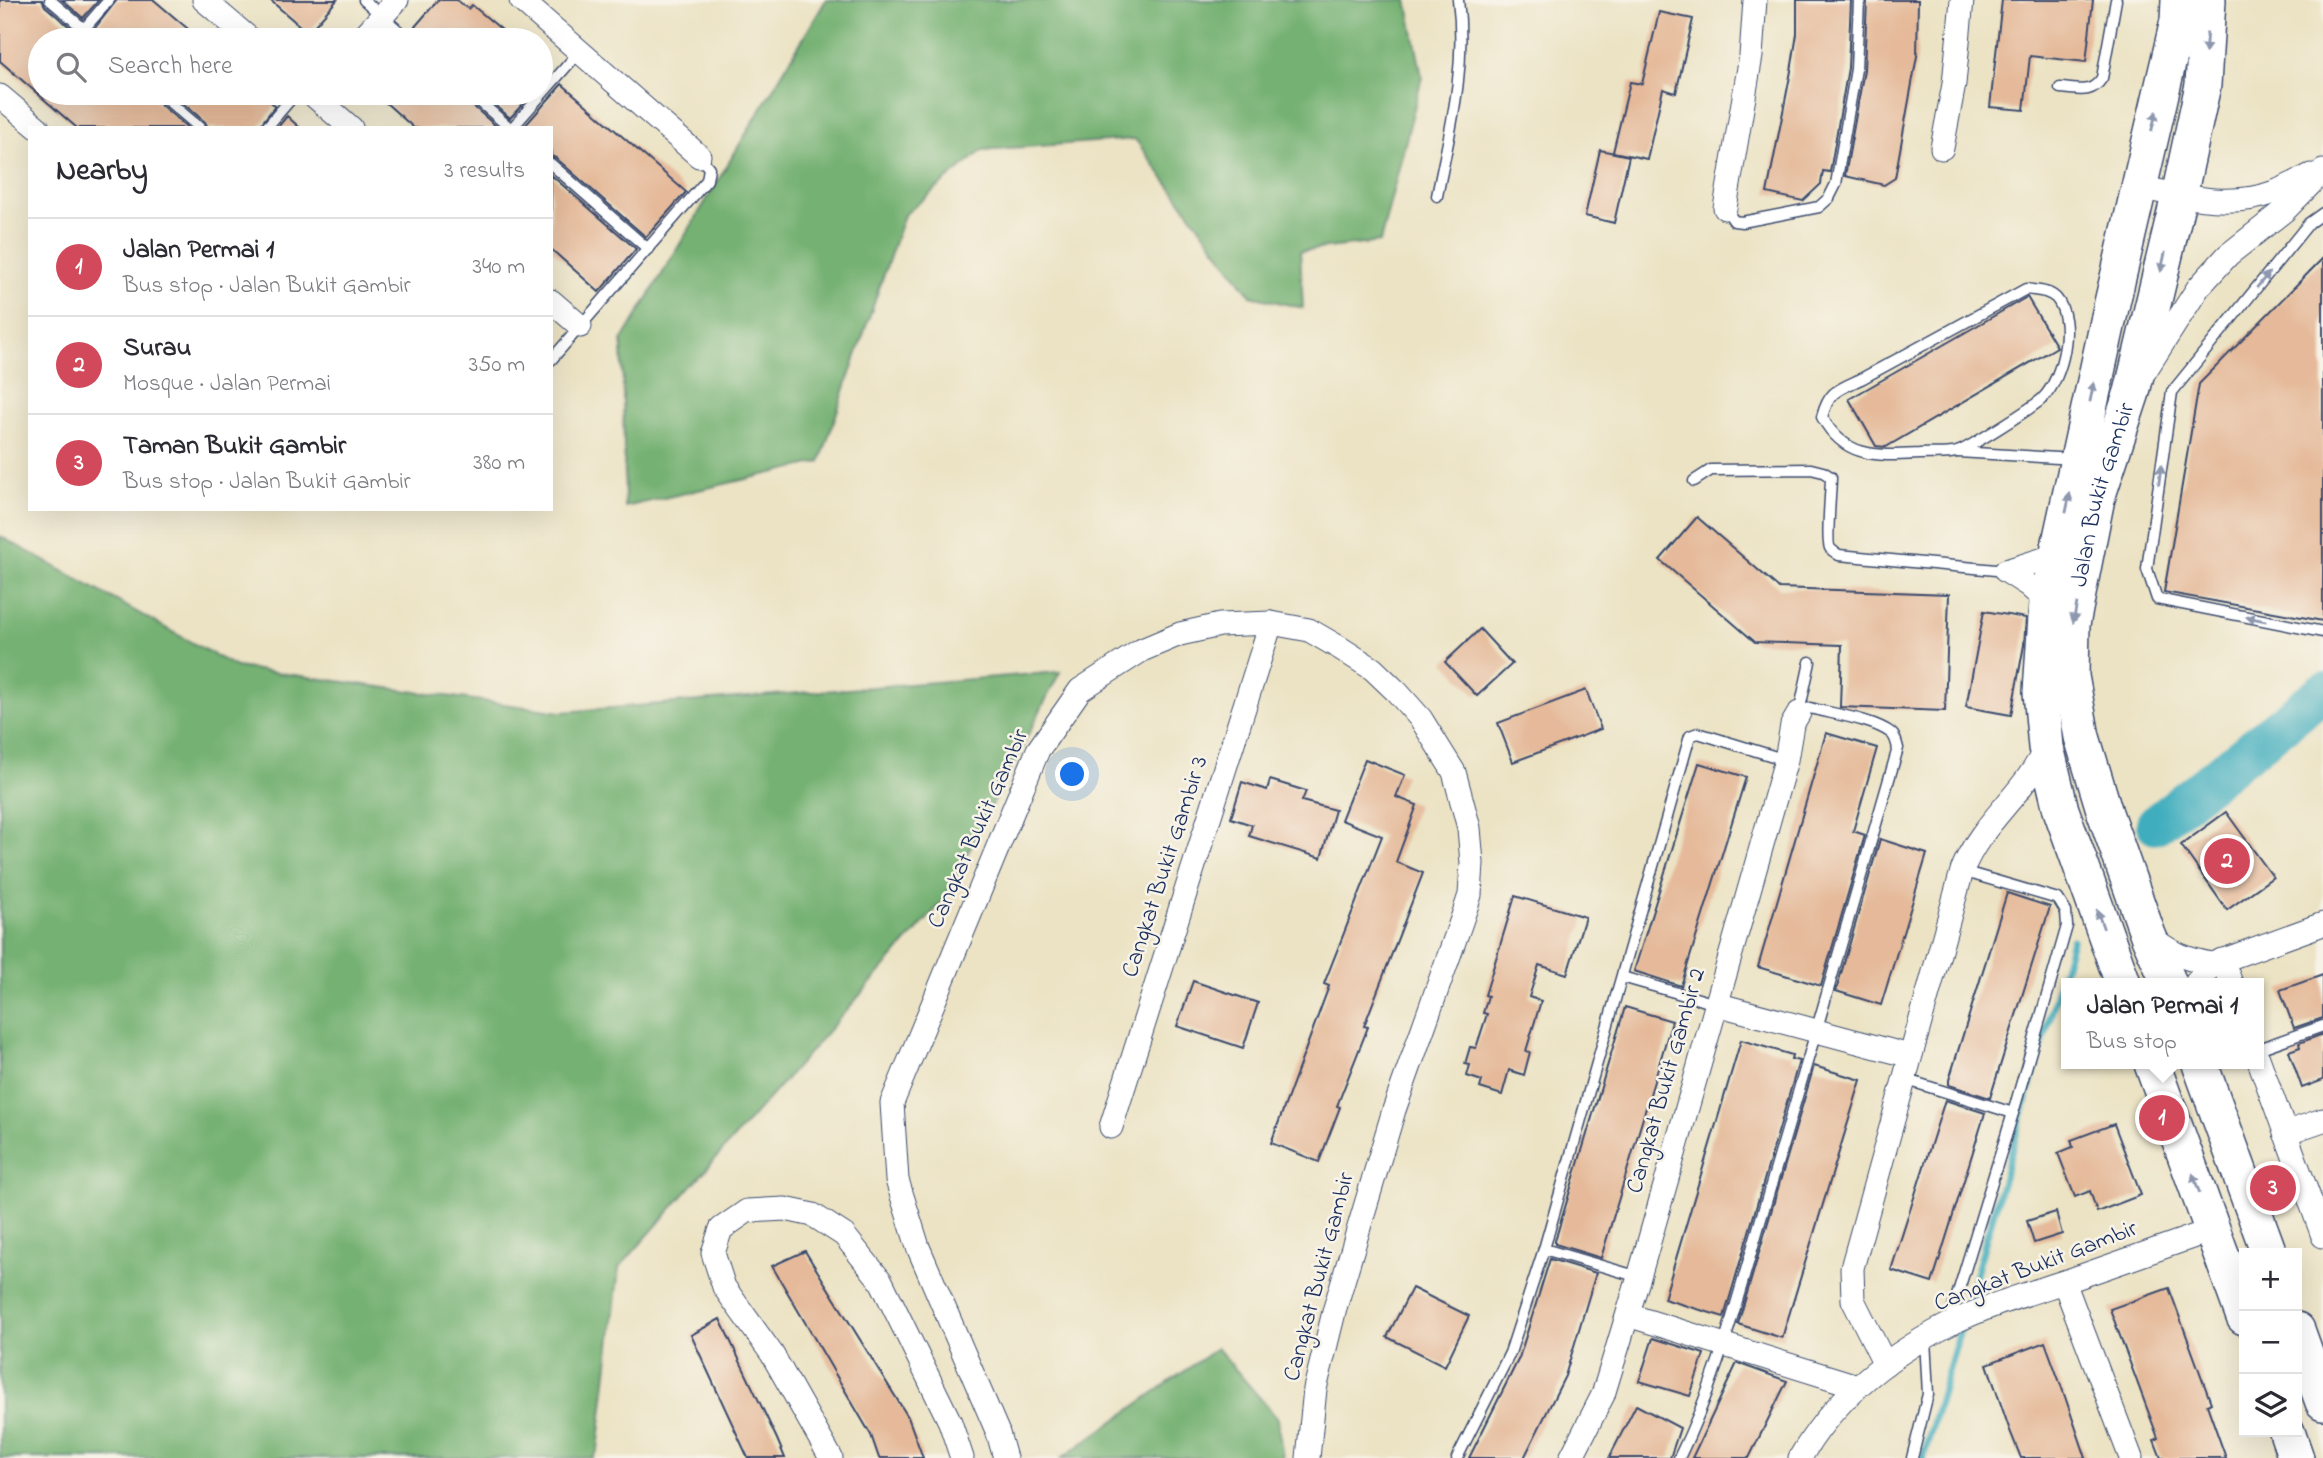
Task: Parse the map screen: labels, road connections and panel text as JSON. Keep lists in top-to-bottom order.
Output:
{
  "streets": {
    "main road": ["Jalan Bukit Gambir"],
    "street": ["Cangkat Bukit Gambir", "Cangkat Bukit Gambir 3", "Cangkat Bukit Gambir 2"]
  },
  "crossings": [
    ["Cangkat Bukit Gambir", "Cangkat Bukit Gambir 3"]
  ],
  "page": {
    "search": "Search here",
    "heading": ["Nearby", "3 results"],
    "list": [
      {
        "mark": "1",
        "name": "Jalan Permai 1",
        "note": "Bus stop · Jalan Bukit Gambir",
        "value": "340 m"
      },
      {
        "mark": "2",
        "name": "Surau",
        "note": "Mosque · Jalan Permai",
        "value": "350 m"
      },
      {
        "mark": "3",
        "name": "Taman Bukit Gambir",
        "note": "Bus stop · Jalan Bukit Gambir",
        "value": "380 m"
      }
    ],
    "pins": ["2", "1", "3"],
    "popup": ["Jalan Permai 1", "Bus stop"],
    "map_buttons": ["+", "−"]
  }
}
